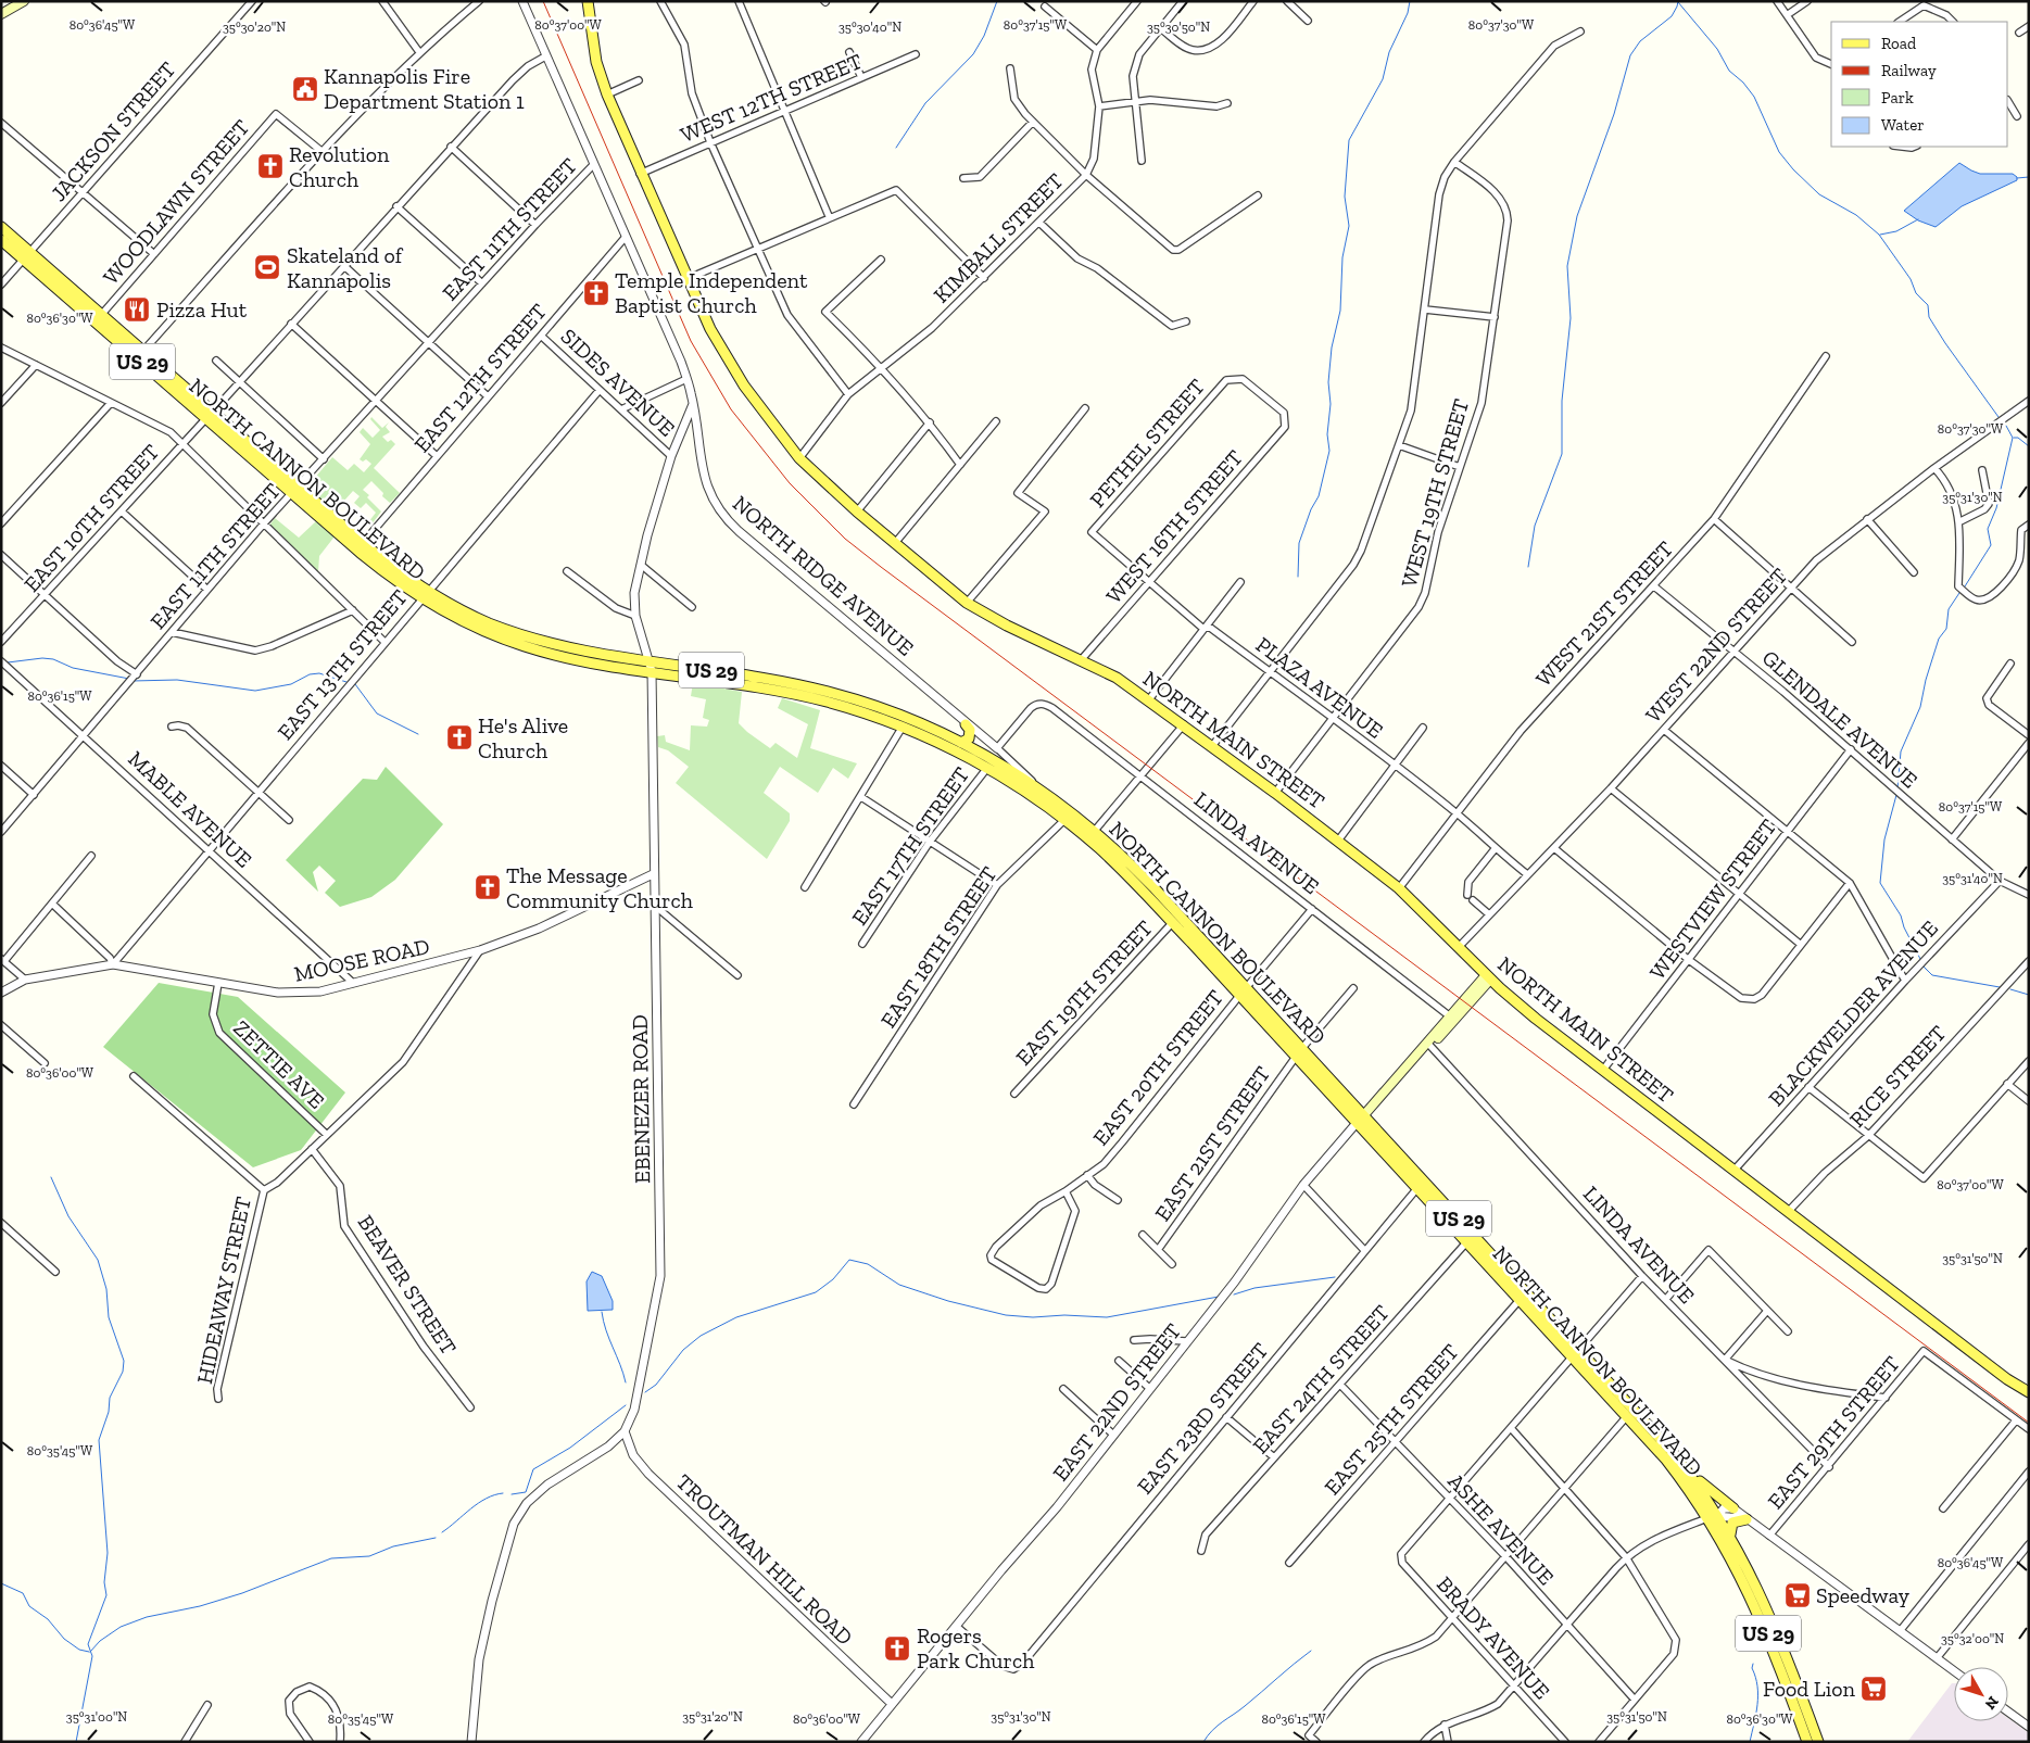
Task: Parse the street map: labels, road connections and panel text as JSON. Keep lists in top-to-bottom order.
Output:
{
  "streets": {
    "main road": [
      "US 29",
      "NORTH CANNON BOULEVARD",
      "NORTH MAIN STREET",
      "EAST 22ND STREET"
    ],
    "street": [
      "WEST 12TH STREET",
      "JACKSON STREET",
      "WOODLAWN STREET",
      "EAST 11TH STREET",
      "KIMBALL STREET",
      "EAST 12TH STREET",
      "SIDES AVENUE",
      "PETHEL STREET",
      "WEST 19TH STREET",
      "EAST 10TH STREET",
      "WEST 16TH STREET",
      "NORTH RIDGE AVENUE",
      "WEST 21ST STREET",
      "WEST 22ND STREET",
      "EAST 13TH STREET",
      "PLAZA AVENUE",
      "GLENDALE AVENUE",
      "MABLE AVENUE",
      "LINDA AVENUE",
      "EAST 17TH STREET",
      "WESTVIEW STREET",
      "EAST 18TH STREET",
      "MOOSE ROAD",
      "EAST 19TH STREET",
      "BLACKWELDER AVENUE",
      "ZETTIE AVE",
      "EAST 20TH STREET",
      "RICE STREET",
      "EBENEZER ROAD",
      "EAST 21ST STREET",
      "BEAVER STREET",
      "HIDEAWAY STREET",
      "EAST 24TH STREET",
      "EAST 23RD STREET",
      "EAST 25TH STREET",
      "EAST 29TH STREET",
      "ASHE AVENUE",
      "TROUTMAN HILL ROAD",
      "BRADY AVENUE"
    ]
  },
  "crossings": [
    ["WEST 12TH STREET", "NORTH MAIN STREET"],
    ["JACKSON STREET", "NORTH CANNON BOULEVARD"],
    ["WOODLAWN STREET", "NORTH CANNON BOULEVARD"],
    ["EAST 11TH STREET", "NORTH CANNON BOULEVARD"],
    ["EAST 11TH STREET", "NORTH RIDGE AVENUE"],
    ["EAST 11TH STREET", "MABLE AVENUE"],
    ["KIMBALL STREET", "NORTH MAIN STREET"],
    ["EAST 12TH STREET", "SIDES AVENUE"],
    ["EAST 12TH STREET", "NORTH CANNON BOULEVARD"],
    ["EAST 12TH STREET", "NORTH RIDGE AVENUE"],
    ["SIDES AVENUE", "EAST 13TH STREET"],
    ["SIDES AVENUE", "EBENEZER ROAD"],
    ["PETHEL STREET", "WEST 16TH STREET"],
    ["PETHEL STREET", "PLAZA AVENUE"],
    ["NORTH CANNON BOULEVARD", "EAST 10TH STREET"],
    ["NORTH CANNON BOULEVARD", "NORTH RIDGE AVENUE"],
    ["NORTH CANNON BOULEVARD", "EAST 13TH STREET"],
    ["NORTH CANNON BOULEVARD", "EAST 17TH STREET"],
    ["NORTH CANNON BOULEVARD", "EAST 18TH STREET"],
    ["NORTH CANNON BOULEVARD", "EAST 19TH STREET"],
    ["NORTH CANNON BOULEVARD", "EAST 20TH STREET"],
    ["NORTH CANNON BOULEVARD", "EBENEZER ROAD"],
    ["NORTH CANNON BOULEVARD", "EAST 21ST STREET"],
    ["NORTH CANNON BOULEVARD", "EAST 24TH STREET"],
    ["NORTH CANNON BOULEVARD", "EAST 22ND STREET"],
    ["NORTH CANNON BOULEVARD", "EAST 23RD STREET"],
    ["NORTH CANNON BOULEVARD", "EAST 25TH STREET"],
    ["WEST 19TH STREET", "PLAZA AVENUE"],
    ["WEST 19TH STREET", "NORTH MAIN STREET"],
    ["EAST 10TH STREET", "NORTH RIDGE AVENUE"],
    ["WEST 16TH STREET", "PLAZA AVENUE"],
    ["WEST 16TH STREET", "NORTH MAIN STREET"],
    ["NORTH RIDGE AVENUE", "LINDA AVENUE"],
    ["NORTH RIDGE AVENUE", "EBENEZER ROAD"],
    ["WEST 21ST STREET", "PLAZA AVENUE"],
    ["WEST 21ST STREET", "GLENDALE AVENUE"],
    ["WEST 21ST STREET", "NORTH MAIN STREET"],
    ["WEST 22ND STREET", "PLAZA AVENUE"],
    ["WEST 22ND STREET", "GLENDALE AVENUE"],
    ["WEST 22ND STREET", "NORTH MAIN STREET"],
    ["EAST 13TH STREET", "MABLE AVENUE"],
    ["EAST 13TH STREET", "MOOSE ROAD"],
    ["GLENDALE AVENUE", "WESTVIEW STREET"],
    ["GLENDALE AVENUE", "BLACKWELDER AVENUE"],
    ["NORTH MAIN STREET", "WESTVIEW STREET"],
    ["NORTH MAIN STREET", "BLACKWELDER AVENUE"],
    ["NORTH MAIN STREET", "RICE STREET"],
    ["NORTH MAIN STREET", "EAST 22ND STREET"],
    ["MABLE AVENUE", "MOOSE ROAD"],
    ["LINDA AVENUE", "EAST 20TH STREET"],
    ["LINDA AVENUE", "EAST 22ND STREET"],
    ["LINDA AVENUE", "EAST 29TH STREET"],
    ["MOOSE ROAD", "ZETTIE AVE"],
    ["MOOSE ROAD", "EBENEZER ROAD"],
    ["EBENEZER ROAD", "TROUTMAN HILL ROAD"],
    ["EAST 24TH STREET", "ASHE AVENUE"],
    ["EAST 22ND STREET", "EAST 23RD STREET"],
    ["EAST 22ND STREET", "TROUTMAN HILL ROAD"],
    ["EAST 25TH STREET", "ASHE AVENUE"],
    ["ASHE AVENUE", "BRADY AVENUE"]
  ],
  "places": {
    "public building": ["Kannapolis Fire Department Station 1"],
    "church": [
      "Revolution Church",
      "Temple Independent Baptist Church",
      "He's Alive Church",
      "The Message Community Church",
      "Rogers Park Church"
    ],
    "sports": ["Skateland of Kannapolis"],
    "restaurant": ["Pizza Hut"],
    "supermarket": ["Speedway", "Food Lion"]
  },
  "legend": [
    "Road",
    "Railway",
    "Park",
    "Water"
  ],
  "north": "bottom right",
  "coordinates": [
    "80°36'45\"W",
    "80°37'00\"W",
    "80°37'15\"W",
    "80°37'30\"W",
    "35°30'40\"N",
    "35°30'20\"N",
    "35°30'50\"N",
    "80°36'30\"W",
    "35°31'30\"N",
    "80°36'15\"W",
    "35°31'40\"N",
    "80°36'00\"W",
    "35°31'50\"N",
    "80°35'45\"W",
    "35°32'00\"N",
    "35°31'00\"N",
    "35°31'20\"N"
  ]
}
